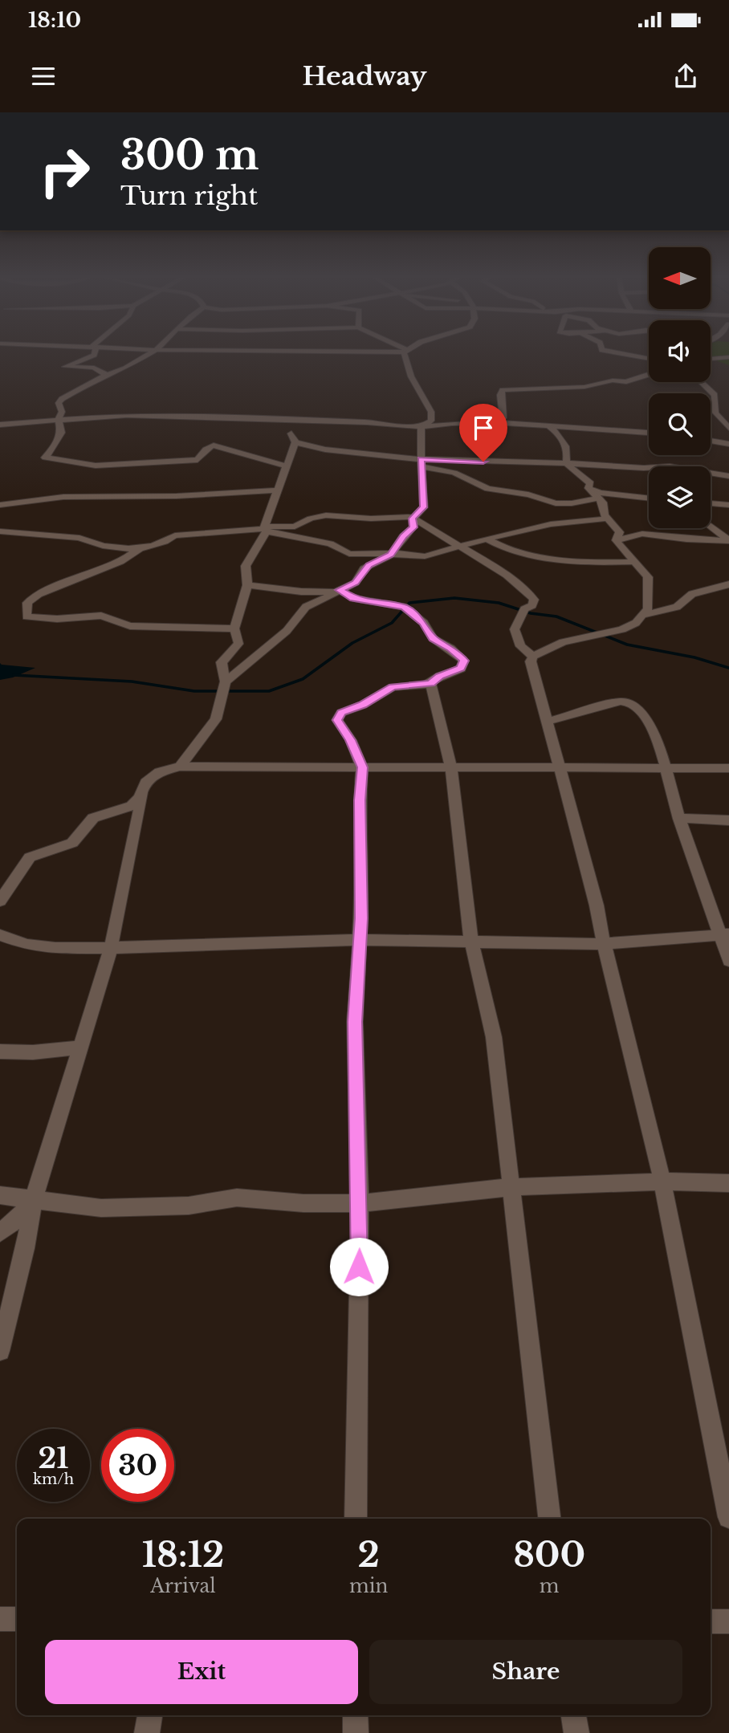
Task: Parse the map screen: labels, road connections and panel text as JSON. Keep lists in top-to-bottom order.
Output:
{
  "north": "left",
  "page": {
    "status": "18:10",
    "header": "Headway",
    "turn": ["300 m", "Turn right"],
    "speed": "21 km/h",
    "limit": "30",
    "eta": [
      "18:12",
      "Arrival",
      "2",
      "min",
      "800",
      "m"
    ],
    "buttons": ["Exit", "Share"]
  }
}
